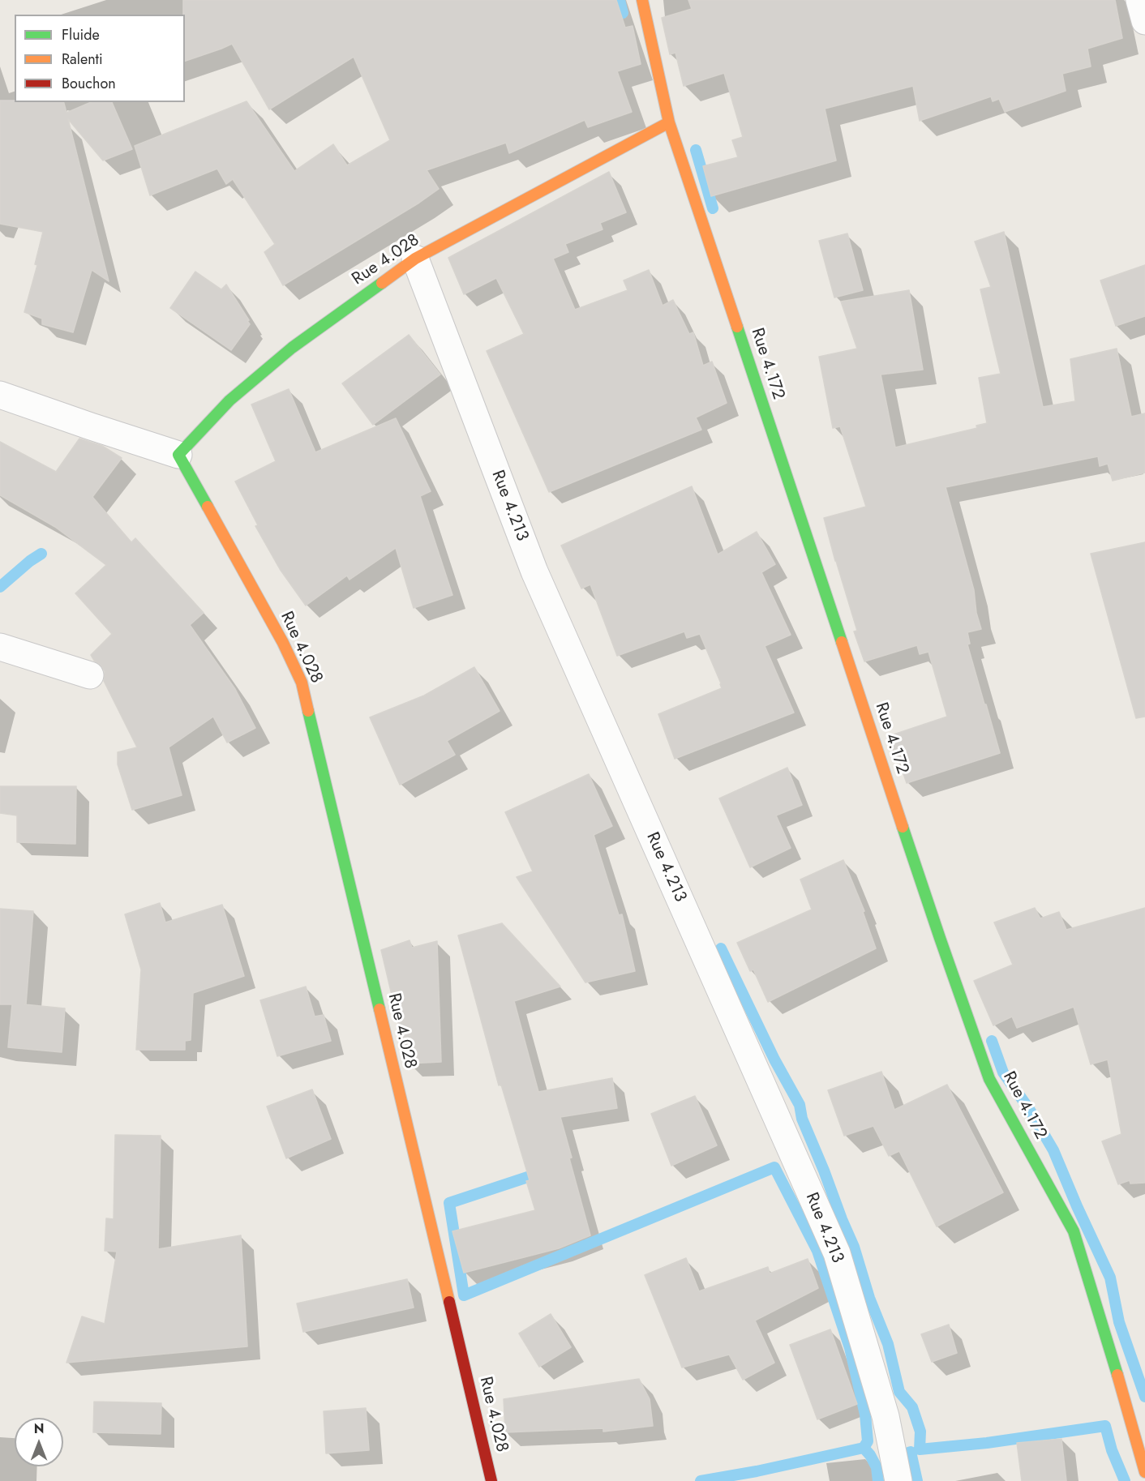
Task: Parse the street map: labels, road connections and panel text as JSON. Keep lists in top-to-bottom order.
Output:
{
  "streets": {
    "street": ["Rue 4.028", "Rue 4.172", "Rue 4.213"]
  },
  "crossings": [
    ["Rue 4.028", "Rue 4.172"],
    ["Rue 4.028", "Rue 4.213"]
  ],
  "legend": ["Fluide", "Ralenti", "Bouchon"],
  "north": "top"
}
